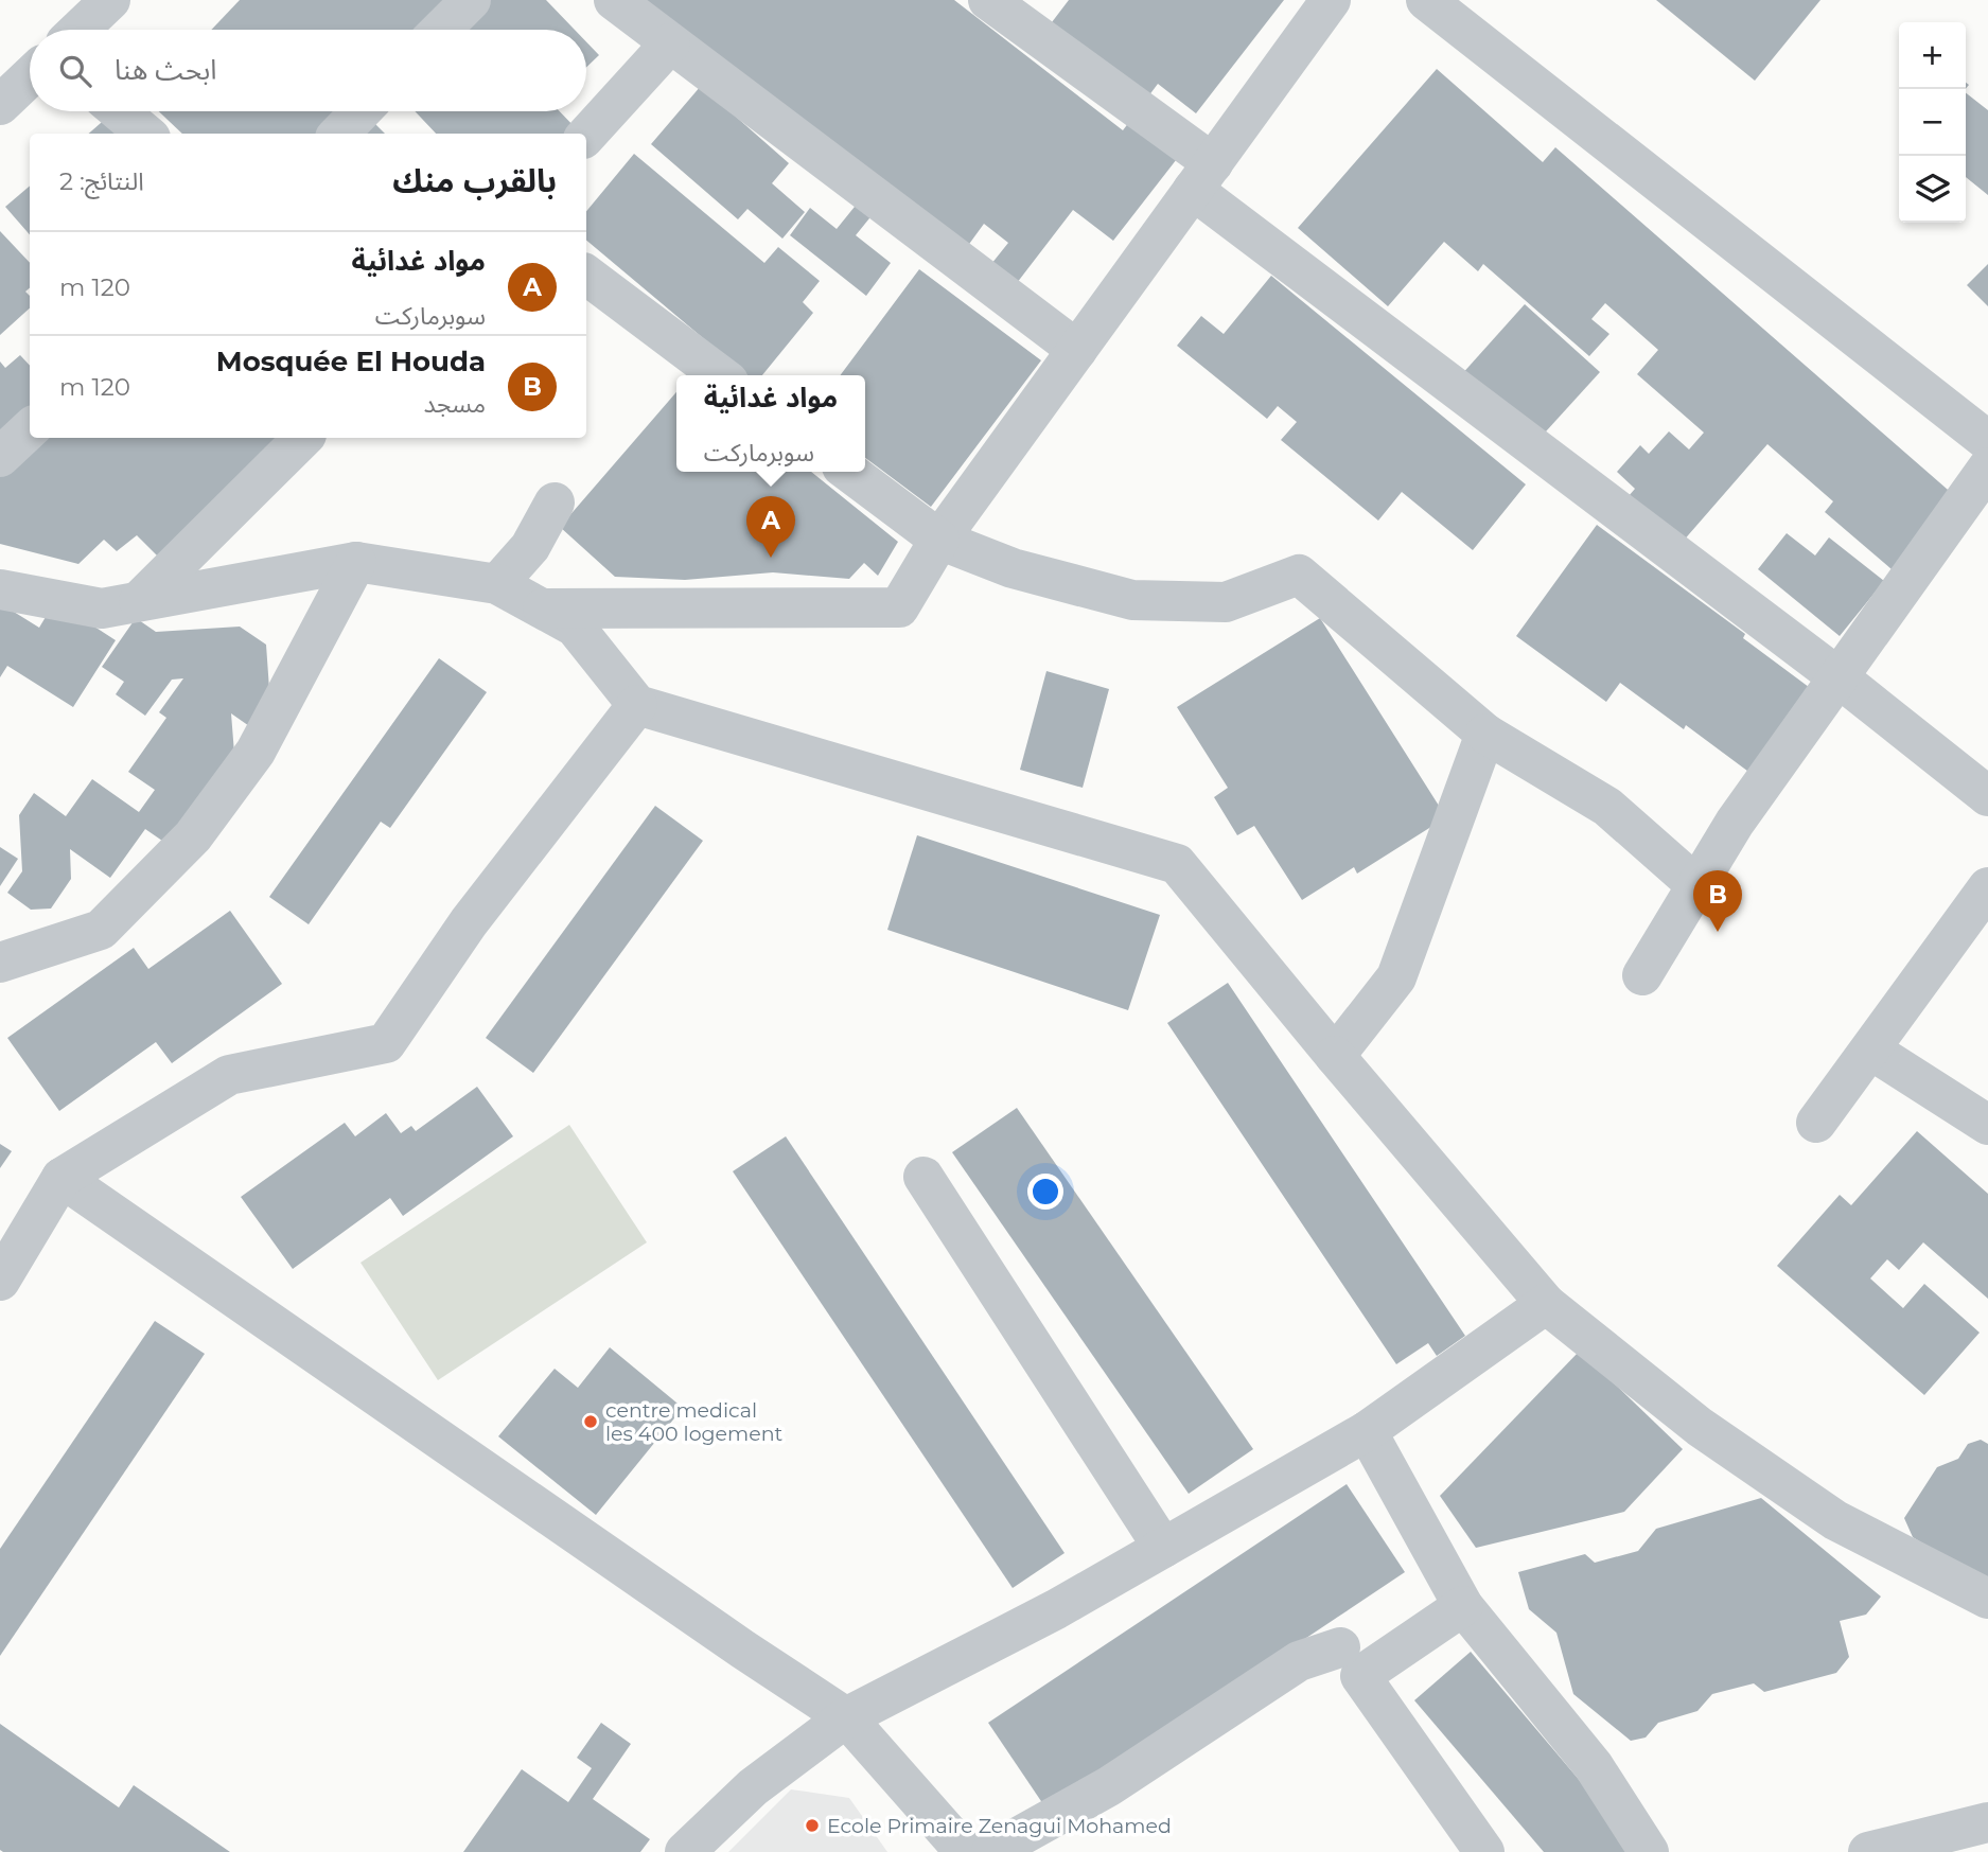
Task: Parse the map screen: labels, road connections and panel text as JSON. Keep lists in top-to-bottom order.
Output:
{
  "places": ["centre medical les 400 logement", "Ecole Primaire Zenagui Mohamed"],
  "page": {
    "map_buttons": ["+", "−"],
    "search": "ابحث هنا",
    "heading": ["بالقرب منك", "النتائج: 2"],
    "list": [
      {
        "mark": "A",
        "name": "مواد غدائية",
        "note": "سوبرماركت",
        "value": "120 m"
      },
      {
        "mark": "B",
        "name": "Mosquée El Houda",
        "note": "مسجد",
        "value": "120 m"
      }
    ],
    "popup": ["مواد غدائية", "سوبرماركت"],
    "pins": ["A", "B"]
  }
}
